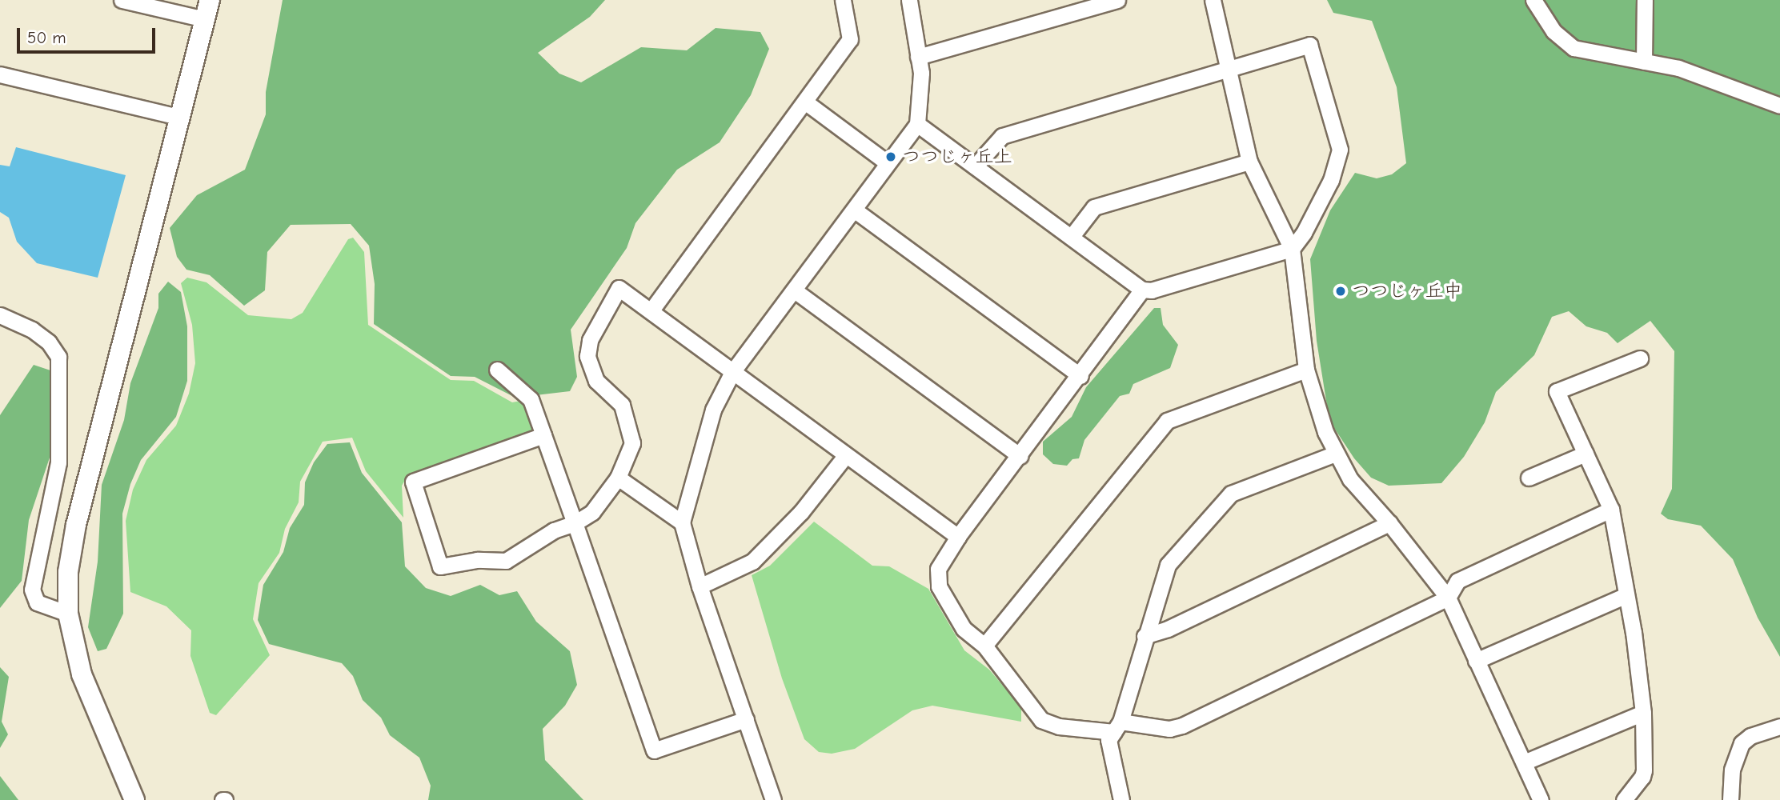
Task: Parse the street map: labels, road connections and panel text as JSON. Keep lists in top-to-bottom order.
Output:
{
  "places": ["つつじヶ丘上", "つつじヶ丘中"],
  "scale_bar": "50 m"
}
